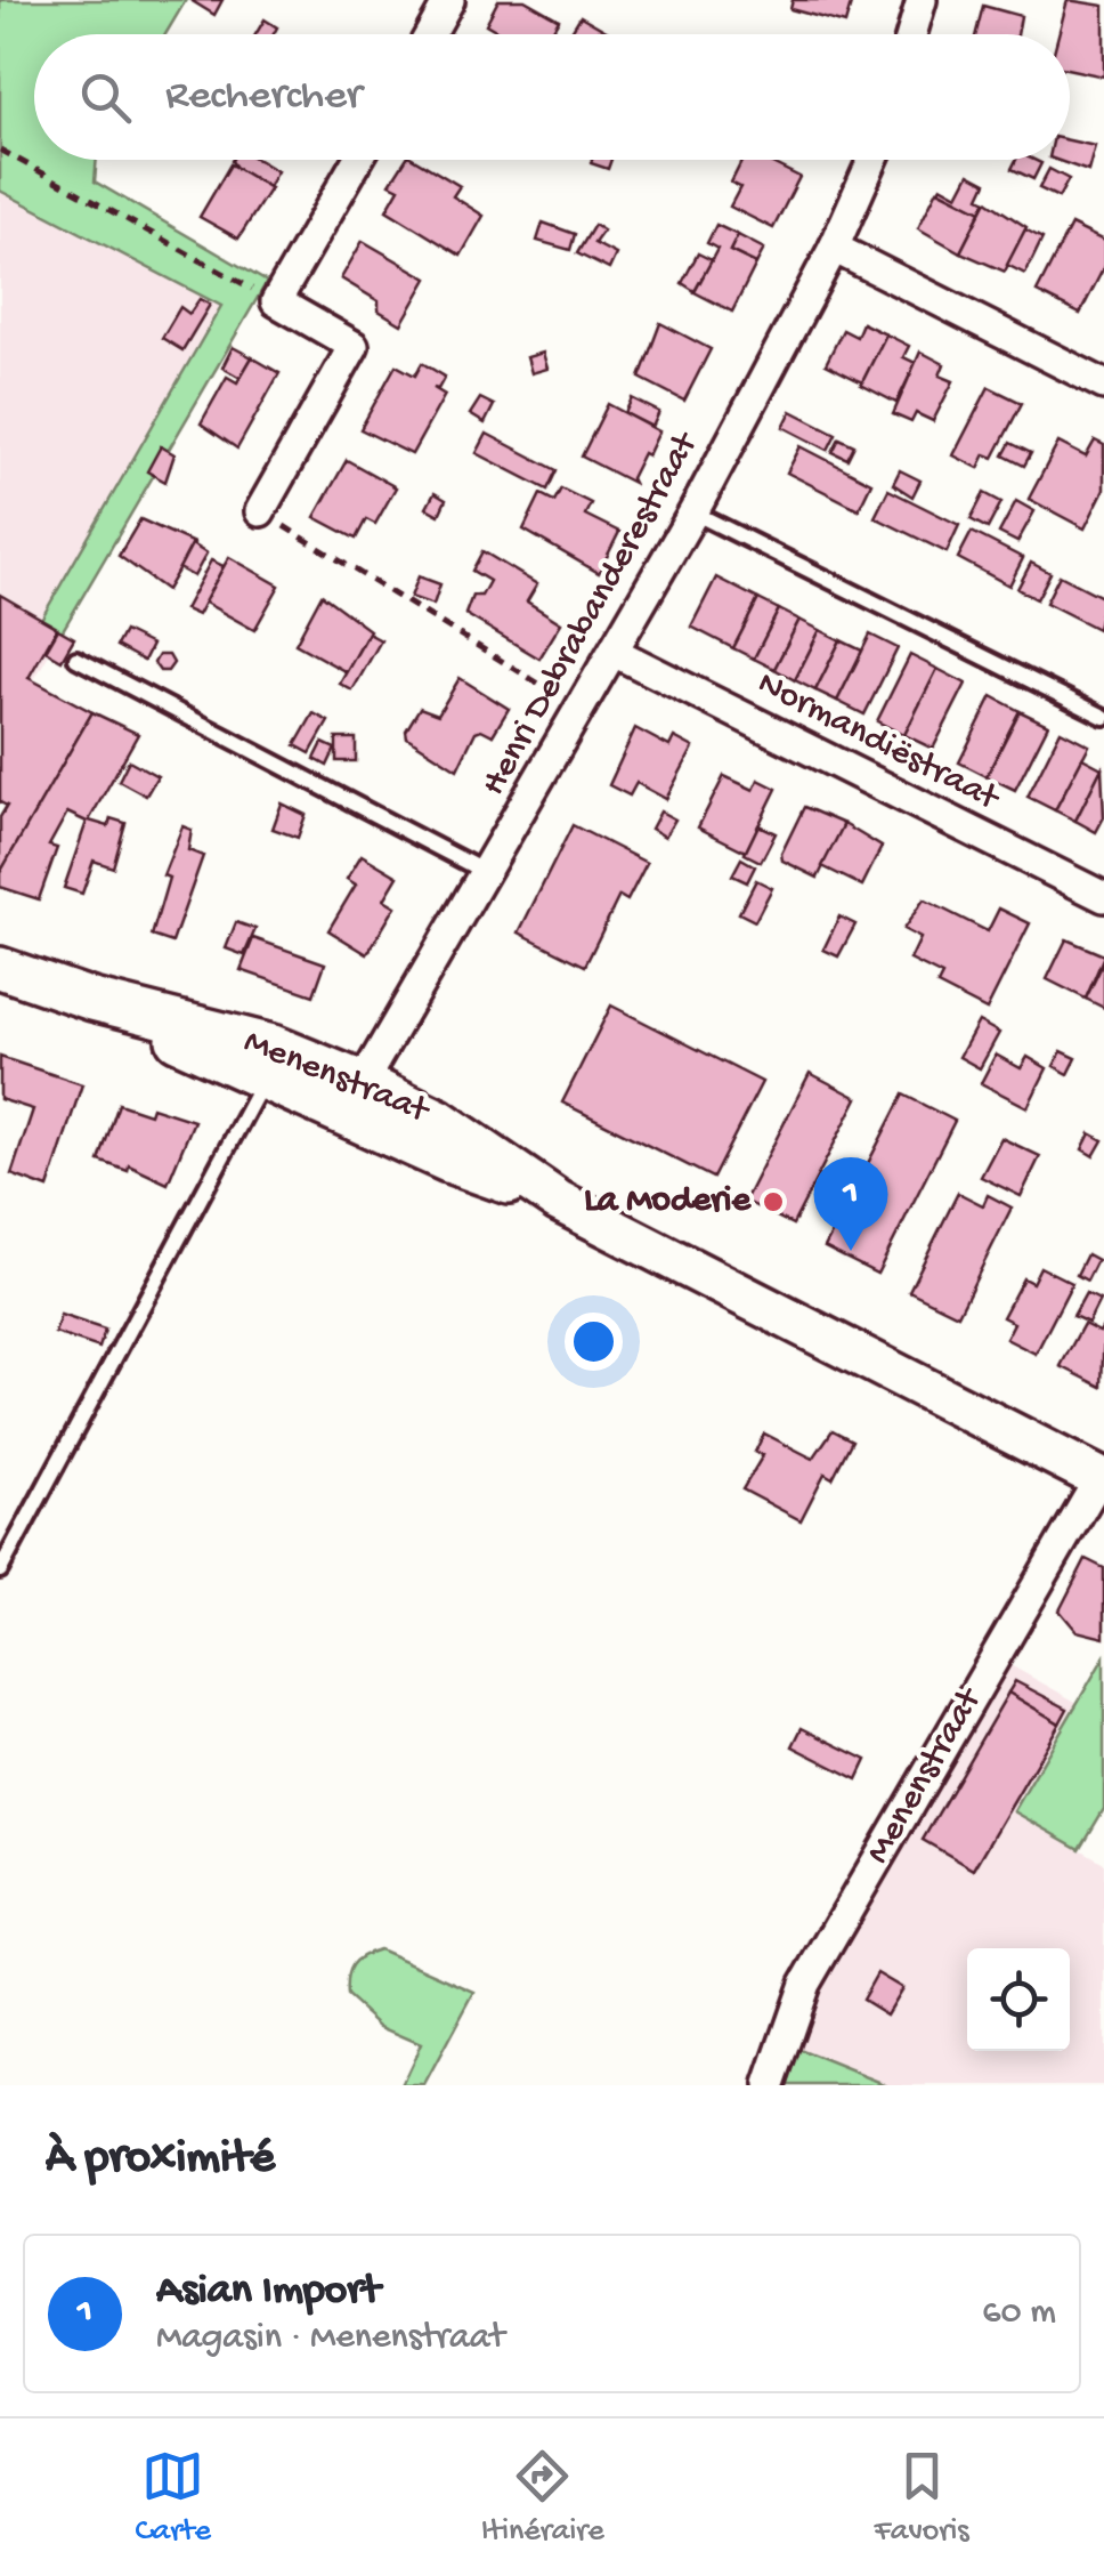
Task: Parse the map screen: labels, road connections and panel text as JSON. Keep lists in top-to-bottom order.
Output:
{
  "streets": {
    "main road": ["Menenstraat"],
    "street": ["Henri Debrabanderestraat", "Normandiëstraat"]
  },
  "crossings": [
    ["Henri Debrabanderestraat", "Normandiëstraat"],
    ["Henri Debrabanderestraat", "Menenstraat"]
  ],
  "places": ["La Moderie"],
  "page": {
    "search": "Rechercher",
    "pins": "1",
    "heading": "À proximité",
    "list": [
      {
        "mark": "1",
        "name": "Asian Import",
        "note": "Magasin · Menenstraat",
        "value": "60 m"
      }
    ],
    "nav": ["Carte", "Itinéraire", "Favoris"]
  }
}
